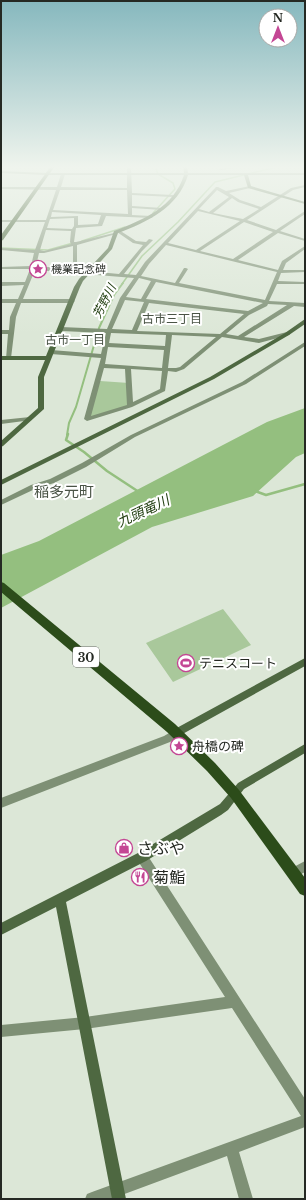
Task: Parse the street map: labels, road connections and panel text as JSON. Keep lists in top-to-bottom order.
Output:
{
  "streets": {
    "main road": ["30"]
  },
  "districts": ["古市三丁目", "古市一丁目", "稲多元町"],
  "water": ["芳野川", "九頭竜川"],
  "places": {
    "place": ["機業記念碑", "舟橋の碑"],
    "sports": ["テニスコート"],
    "shop": ["さぶや"],
    "restaurant": ["菊鮨"]
  },
  "north": "top"
}
